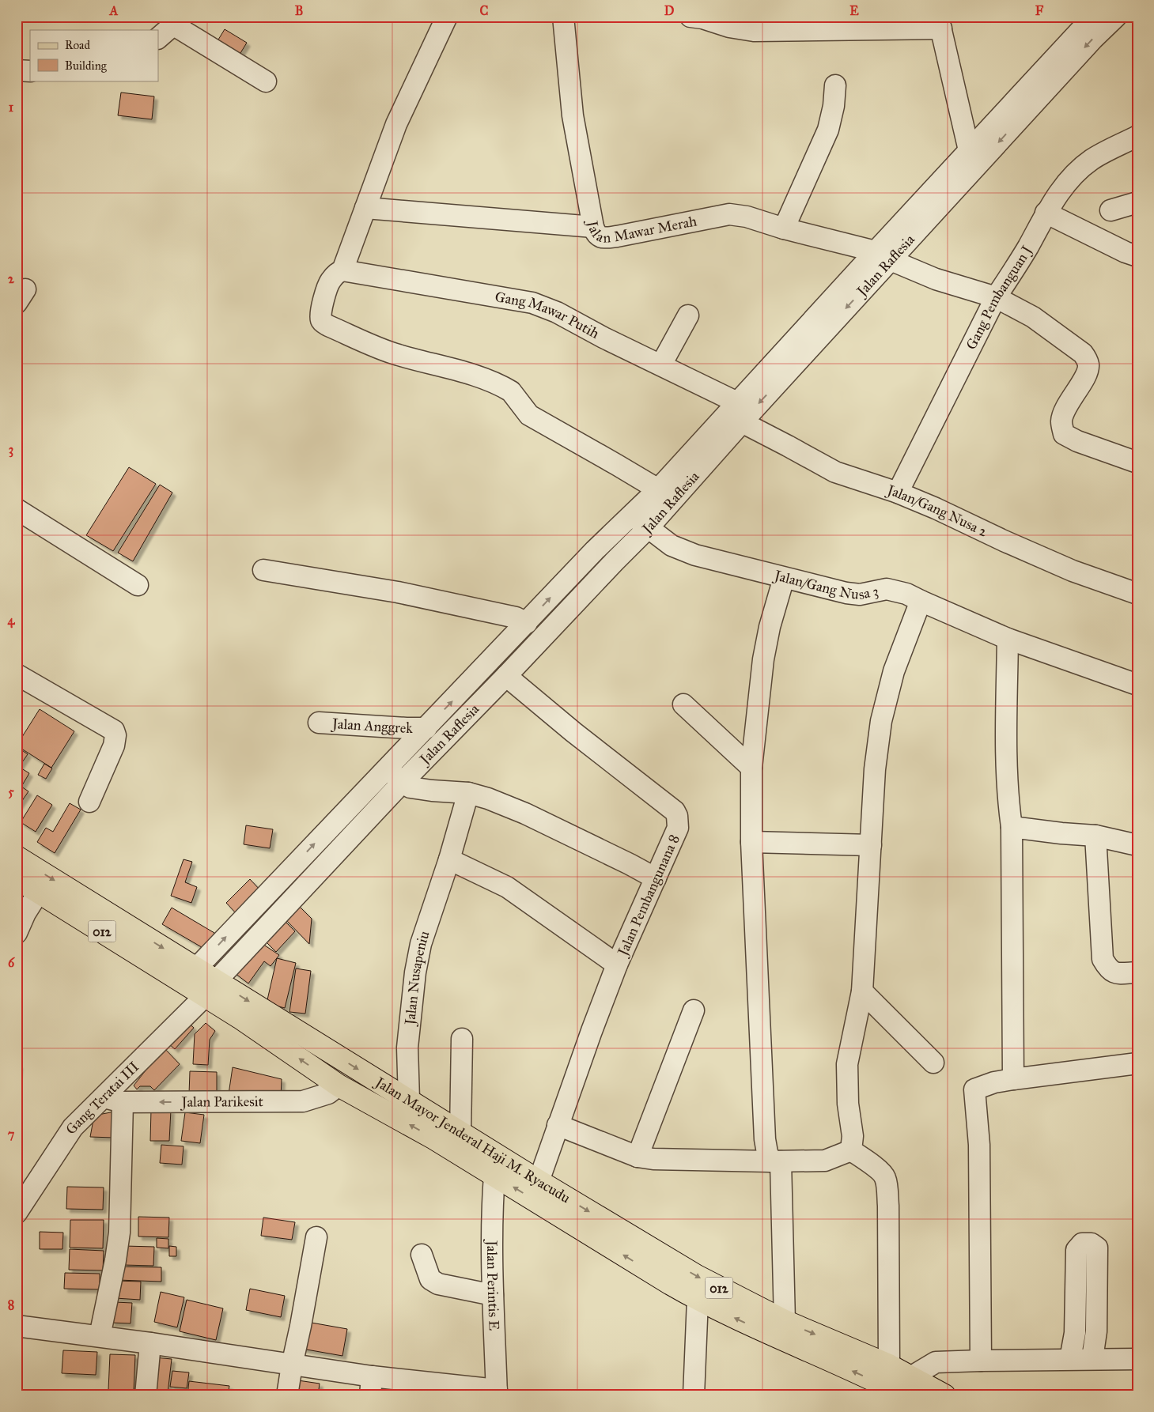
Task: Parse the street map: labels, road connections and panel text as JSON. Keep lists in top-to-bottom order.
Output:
{
  "streets": {
    "main road": ["012", "Jalan Mayor Jenderal Haji M. Ryacudu"],
    "street": [
      "Jalan Mawar Merah",
      "Jalan Raflesia",
      "Gang Pembanguan J",
      "Gang Mawar Putih",
      "Jalan/Gang Nusa 2",
      "Jalan/Gang Nusa 3",
      "Jalan Anggrek",
      "Jalan Pembangunana 8",
      "Jalan Nusapeniu",
      "Gang Teratai III",
      "Jalan Parikesit",
      "Jalan Perintis E"
    ]
  },
  "crossings": [
    ["Jalan Mawar Merah", "Jalan Raflesia"],
    ["Jalan Mawar Merah", "Gang Pembanguan J"],
    ["Jalan Raflesia", "Gang Mawar Putih"],
    ["Jalan Raflesia", "Jalan/Gang Nusa 2"],
    ["Jalan Raflesia", "Jalan/Gang Nusa 3"],
    ["Jalan Raflesia", "Jalan Anggrek"],
    ["Jalan Raflesia", "Jalan Pembangunana 8"],
    ["Jalan Raflesia", "Gang Teratai III"],
    ["Jalan Raflesia", "Jalan Mayor Jenderal Haji M. Ryacudu"],
    ["Gang Pembanguan J", "Jalan/Gang Nusa 2"],
    ["Gang Mawar Putih", "Jalan/Gang Nusa 2"],
    ["Jalan Pembangunana 8", "Jalan Mayor Jenderal Haji M. Ryacudu"],
    ["Jalan Nusapeniu", "Jalan Mayor Jenderal Haji M. Ryacudu"],
    ["Gang Teratai III", "Jalan Parikesit"],
    ["Gang Teratai III", "Jalan Mayor Jenderal Haji M. Ryacudu"],
    ["Jalan Parikesit", "Jalan Mayor Jenderal Haji M. Ryacudu"],
    ["Jalan Mayor Jenderal Haji M. Ryacudu", "Jalan Perintis E"]
  ],
  "one_way": ["Jalan Parikesit"],
  "legend": ["Road", "Building"],
  "grid": {
    "columns": [
      "A",
      "B",
      "C",
      "D",
      "E",
      "F"
    ],
    "rows": [
      "1",
      "2",
      "3",
      "4",
      "5",
      "6",
      "7",
      "8"
    ]
  }
}
